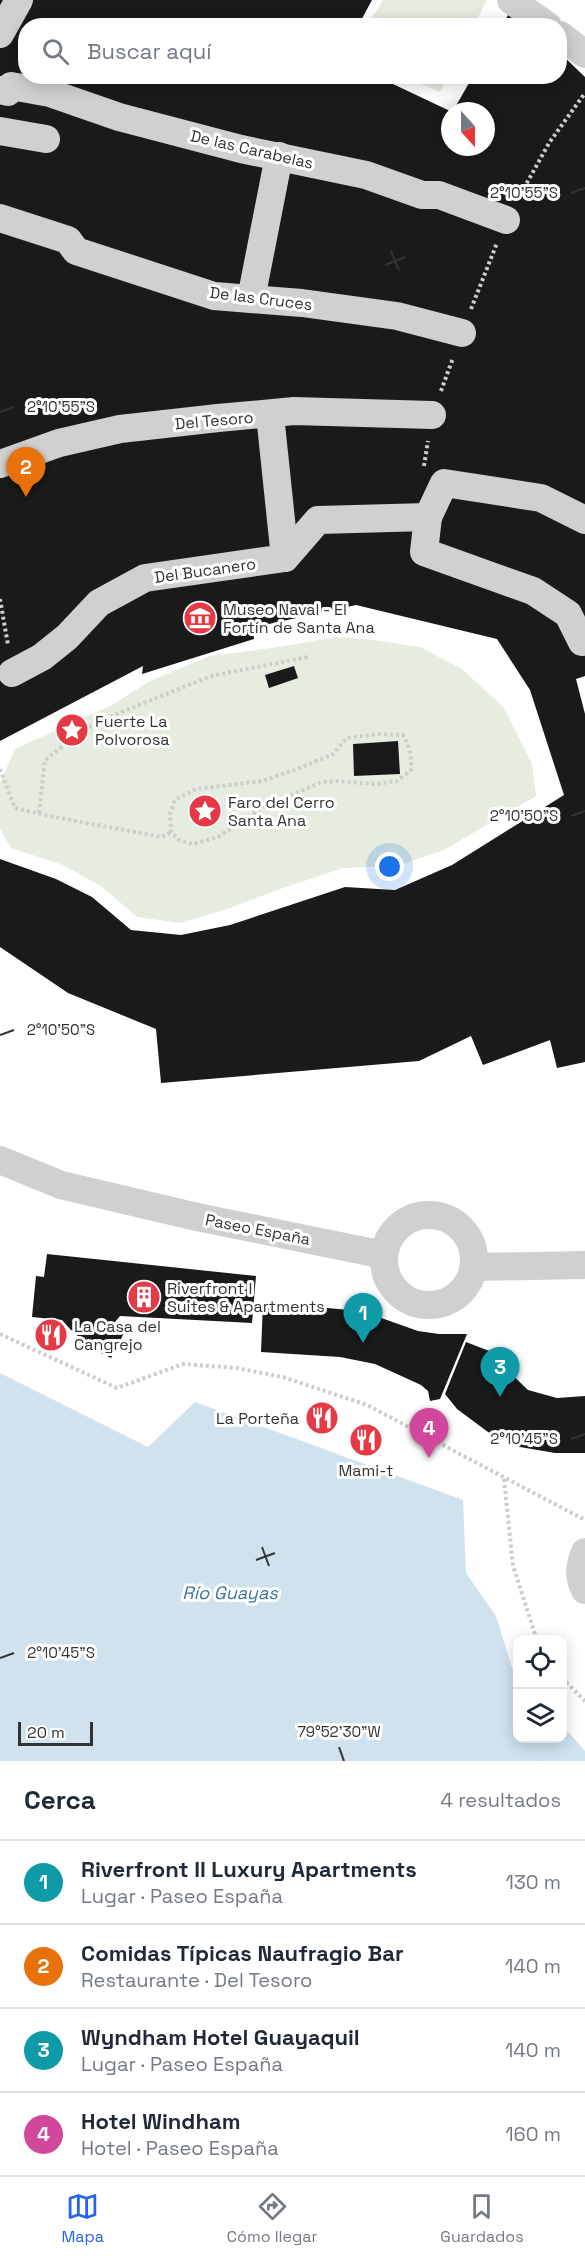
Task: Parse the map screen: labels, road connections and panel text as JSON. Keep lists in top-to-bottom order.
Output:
{
  "streets": {
    "street": [
      "De las Carabelas",
      "De las Cruces",
      "Del Tesoro",
      "Del Bucanero",
      "Paseo España"
    ]
  },
  "water": ["Río Guayas"],
  "places": {
    "museum": ["Museo Naval - El Fortín de Santa Ana"],
    "place": ["Fuerte La Polvorosa", "Faro del Cerro Santa Ana"],
    "building": ["Riverfront I Suites & Apartments"],
    "restaurant": ["La Casa del Cangrejo", "La Porteña", "Mami-t"]
  },
  "scale_bar": "20 m",
  "north": "bottom",
  "page": {
    "search": "Buscar aquí",
    "pins": [
      "2",
      "1",
      "3",
      "4"
    ],
    "scale": "20 m",
    "heading": ["Cerca", "4 resultados"],
    "list": [
      {
        "mark": "1",
        "name": "Riverfront II Luxury Apartments",
        "note": "Lugar · Paseo España",
        "value": "130 m"
      },
      {
        "mark": "2",
        "name": "Comidas Típicas Naufragio Bar",
        "note": "Restaurante · Del Tesoro",
        "value": "140 m"
      },
      {
        "mark": "3",
        "name": "Wyndham Hotel Guayaquil",
        "note": "Lugar · Paseo España",
        "value": "140 m"
      },
      {
        "mark": "4",
        "name": "Hotel Windham",
        "note": "Hotel · Paseo España",
        "value": "160 m"
      }
    ],
    "nav": ["Mapa", "Cómo llegar", "Guardados"]
  },
  "coordinates": [
    "2°10'55\"S",
    "2°10'50\"S",
    "2°10'45\"S",
    "79°52'30\"W"
  ]
}
